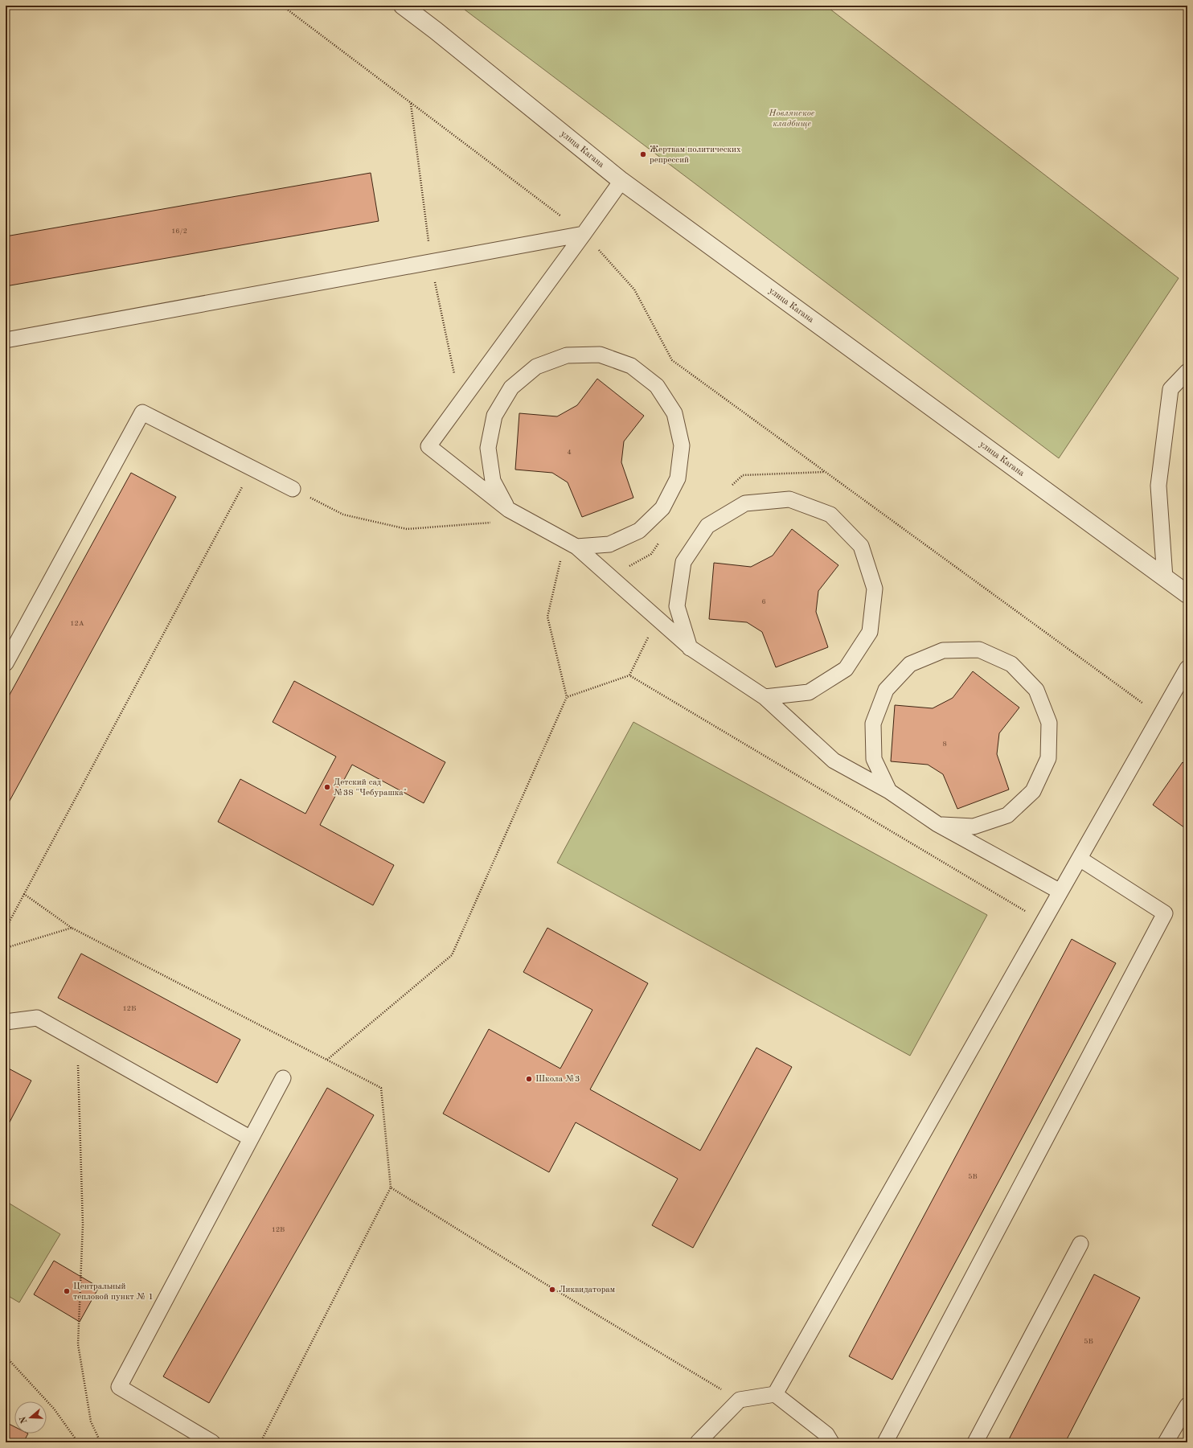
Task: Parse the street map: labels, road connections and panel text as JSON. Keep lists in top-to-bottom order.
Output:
{
  "streets": {
    "street": ["улица Кагана"]
  },
  "parks": ["Новлянское кладбище"],
  "places": [
    "Жертвам политических репрессий",
    "Детский сад №38 \"Чебурашка\"",
    "Школа №3",
    "Ликвидаторам",
    "Центральный тепловой пункт № 1"
  ],
  "house_numbers": [
    "16/2",
    "4",
    "6",
    "12А",
    "8",
    "12Б",
    "5В",
    "12В",
    "5Б"
  ],
  "north": "left"
}
